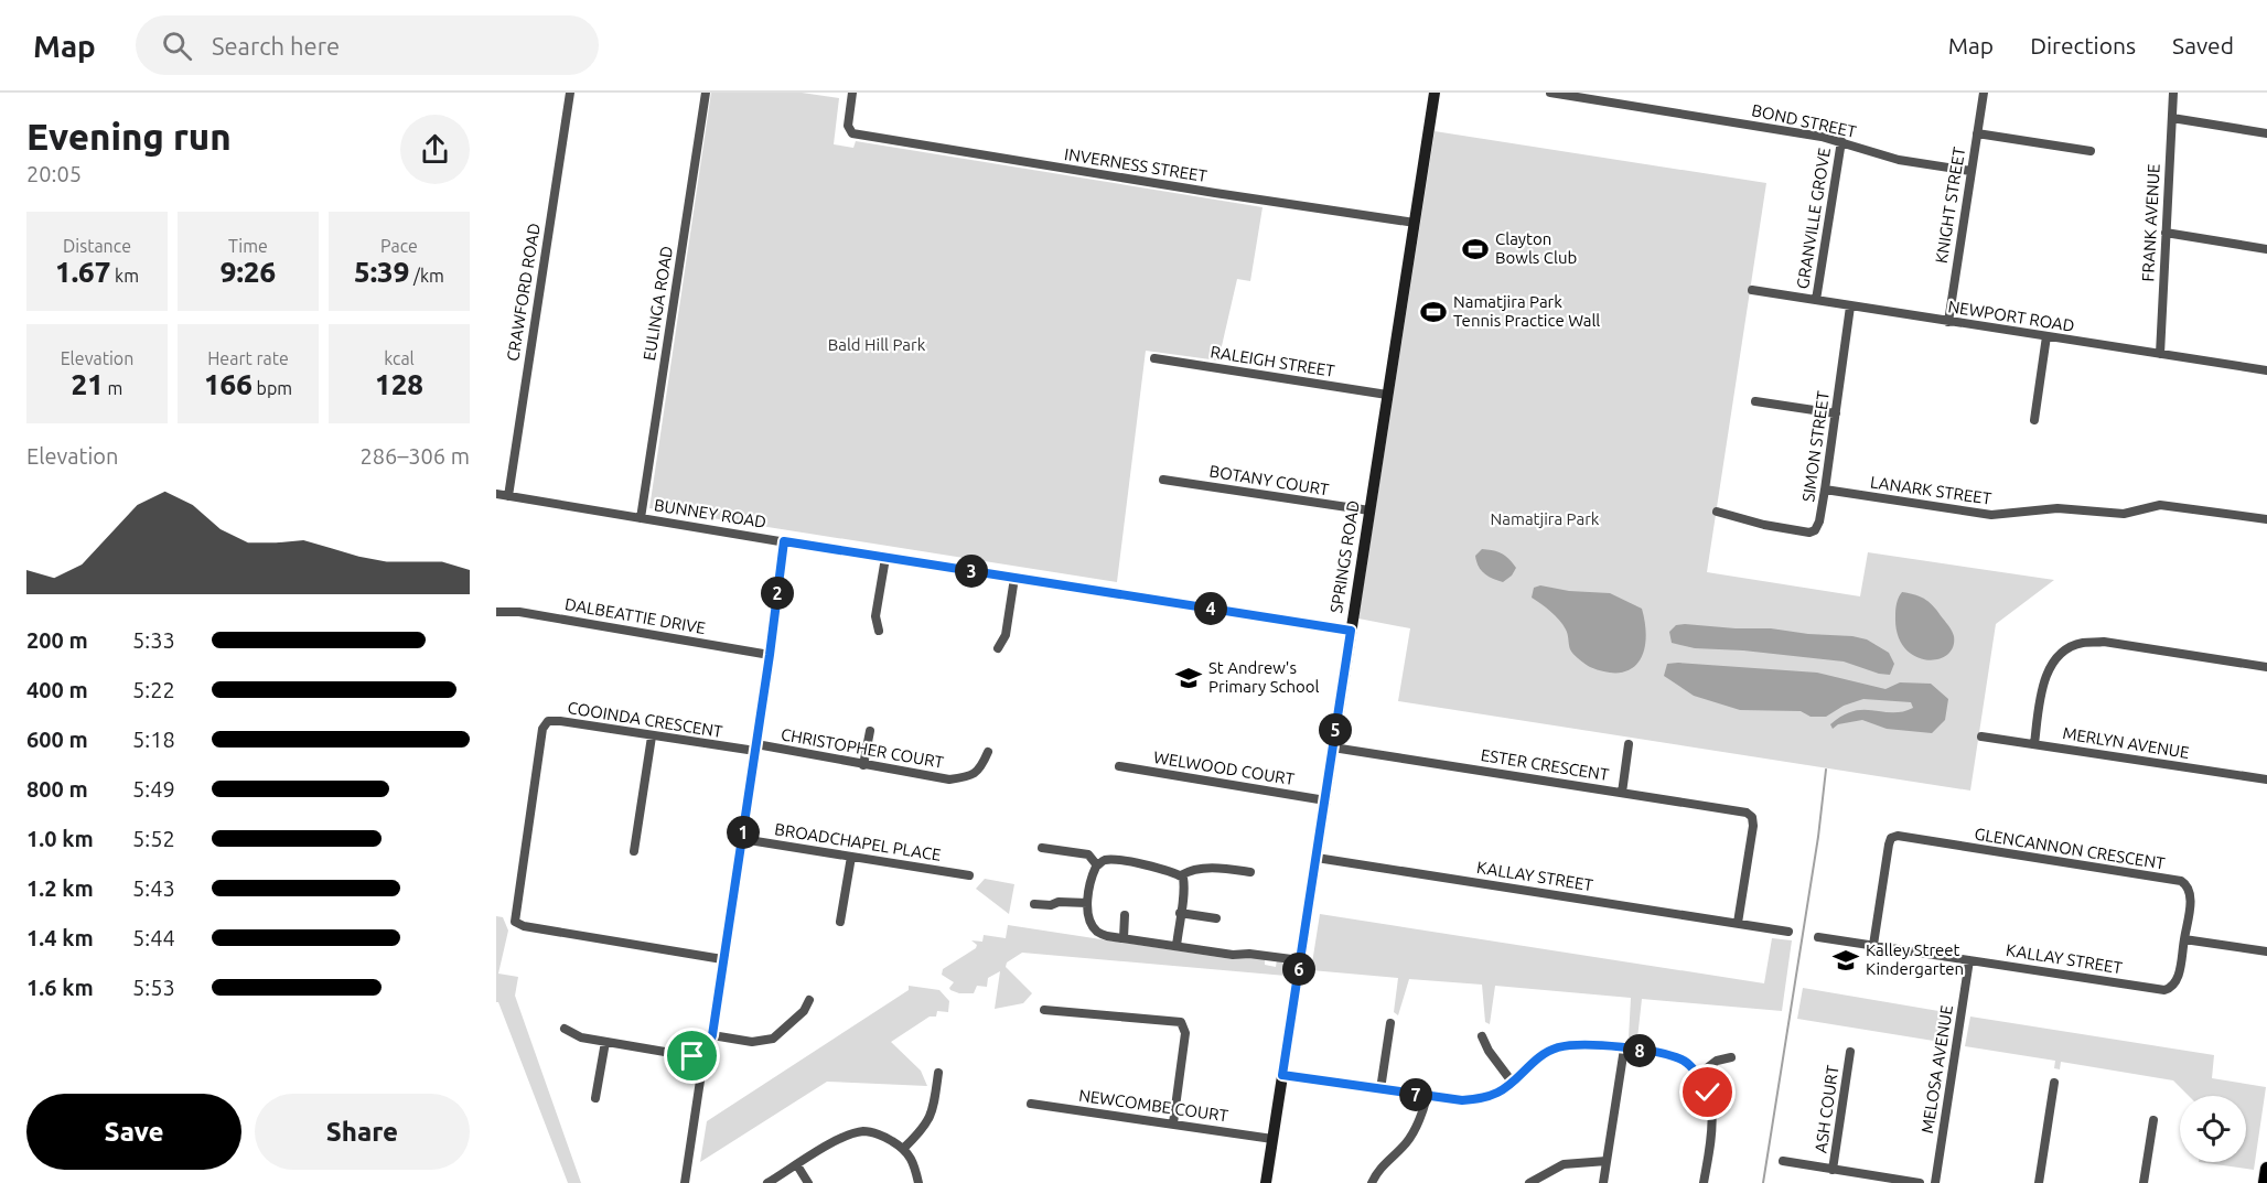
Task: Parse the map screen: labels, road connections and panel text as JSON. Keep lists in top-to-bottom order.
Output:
{
  "streets": {
    "main road": ["SPRINGS ROAD"],
    "street": [
      "BOND STREET",
      "INVERNESS STREET",
      "KNIGHT STREET",
      "GRANVILLE GROVE",
      "FRANK AVENUE",
      "CRAWFORD ROAD",
      "EULINGA ROAD",
      "NEWPORT ROAD",
      "RALEIGH STREET",
      "SIMON STREET",
      "BOTANY COURT",
      "LANARK STREET",
      "BUNNEY ROAD",
      "DALBEATTIE DRIVE",
      "COOINDA CRESCENT",
      "MERLYN AVENUE",
      "CHRISTOPHER COURT",
      "ESTER CRESCENT",
      "WELWOOD COURT",
      "BROADCHAPEL PLACE",
      "GLENCANNON CRESCENT",
      "KALLAY STREET",
      "MELOSA AVENUE",
      "NEWCOMBE COURT",
      "ASH COURT"
    ]
  },
  "crossings": [
    ["BOND STREET", "KNIGHT STREET"],
    ["BOND STREET", "GRANVILLE GROVE"],
    ["INVERNESS STREET", "SPRINGS ROAD"],
    ["KNIGHT STREET", "NEWPORT ROAD"],
    ["GRANVILLE GROVE", "NEWPORT ROAD"],
    ["FRANK AVENUE", "NEWPORT ROAD"],
    ["CRAWFORD ROAD", "BUNNEY ROAD"],
    ["EULINGA ROAD", "BUNNEY ROAD"],
    ["NEWPORT ROAD", "SIMON STREET"],
    ["RALEIGH STREET", "SPRINGS ROAD"],
    ["SIMON STREET", "LANARK STREET"],
    ["BOTANY COURT", "SPRINGS ROAD"],
    ["BUNNEY ROAD", "SPRINGS ROAD"],
    ["SPRINGS ROAD", "ESTER CRESCENT"],
    ["SPRINGS ROAD", "WELWOOD COURT"],
    ["SPRINGS ROAD", "KALLAY STREET"],
    ["SPRINGS ROAD", "NEWCOMBE COURT"],
    ["COOINDA CRESCENT", "CHRISTOPHER COURT"],
    ["ESTER CRESCENT", "KALLAY STREET"],
    ["GLENCANNON CRESCENT", "KALLAY STREET"],
    ["KALLAY STREET", "MELOSA AVENUE"]
  ],
  "parks": ["Bald Hill Park", "Namatjira Park"],
  "places": {
    "sports": ["Clayton Bowls Club", "Namatjira Park Tennis Practice Wall"],
    "school or university": ["St Andrew's Primary School", "Kalley Street Kindergarten"]
  },
  "page": {
    "header": "Map",
    "search": "Search here",
    "nav": ["Map", "Directions", "Saved"],
    "heading": ["Evening run", "20:05"],
    "stats": [
      ["Distance", "1.67 km"],
      ["Time", "9:26"],
      ["Pace", "5:39 /km"],
      ["Elevation", "21 m"],
      ["Heart rate", "166 bpm"],
      ["kcal", "128"]
    ],
    "chart": ["Elevation", "286–306 m"],
    "pins": [
      "3",
      "2",
      "4",
      "5",
      "1",
      "6",
      "8",
      "7"
    ],
    "list": [
      {
        "name": "200 m",
        "note": "5:33"
      },
      {
        "name": "400 m",
        "note": "5:22"
      },
      {
        "name": "600 m",
        "note": "5:18"
      },
      {
        "name": "800 m",
        "note": "5:49"
      },
      {
        "name": "1.0 km",
        "note": "5:52"
      },
      {
        "name": "1.2 km",
        "note": "5:43"
      },
      {
        "name": "1.4 km",
        "note": "5:44"
      },
      {
        "name": "1.6 km",
        "note": "5:53"
      }
    ],
    "buttons": ["Save", "Share"]
  }
}
